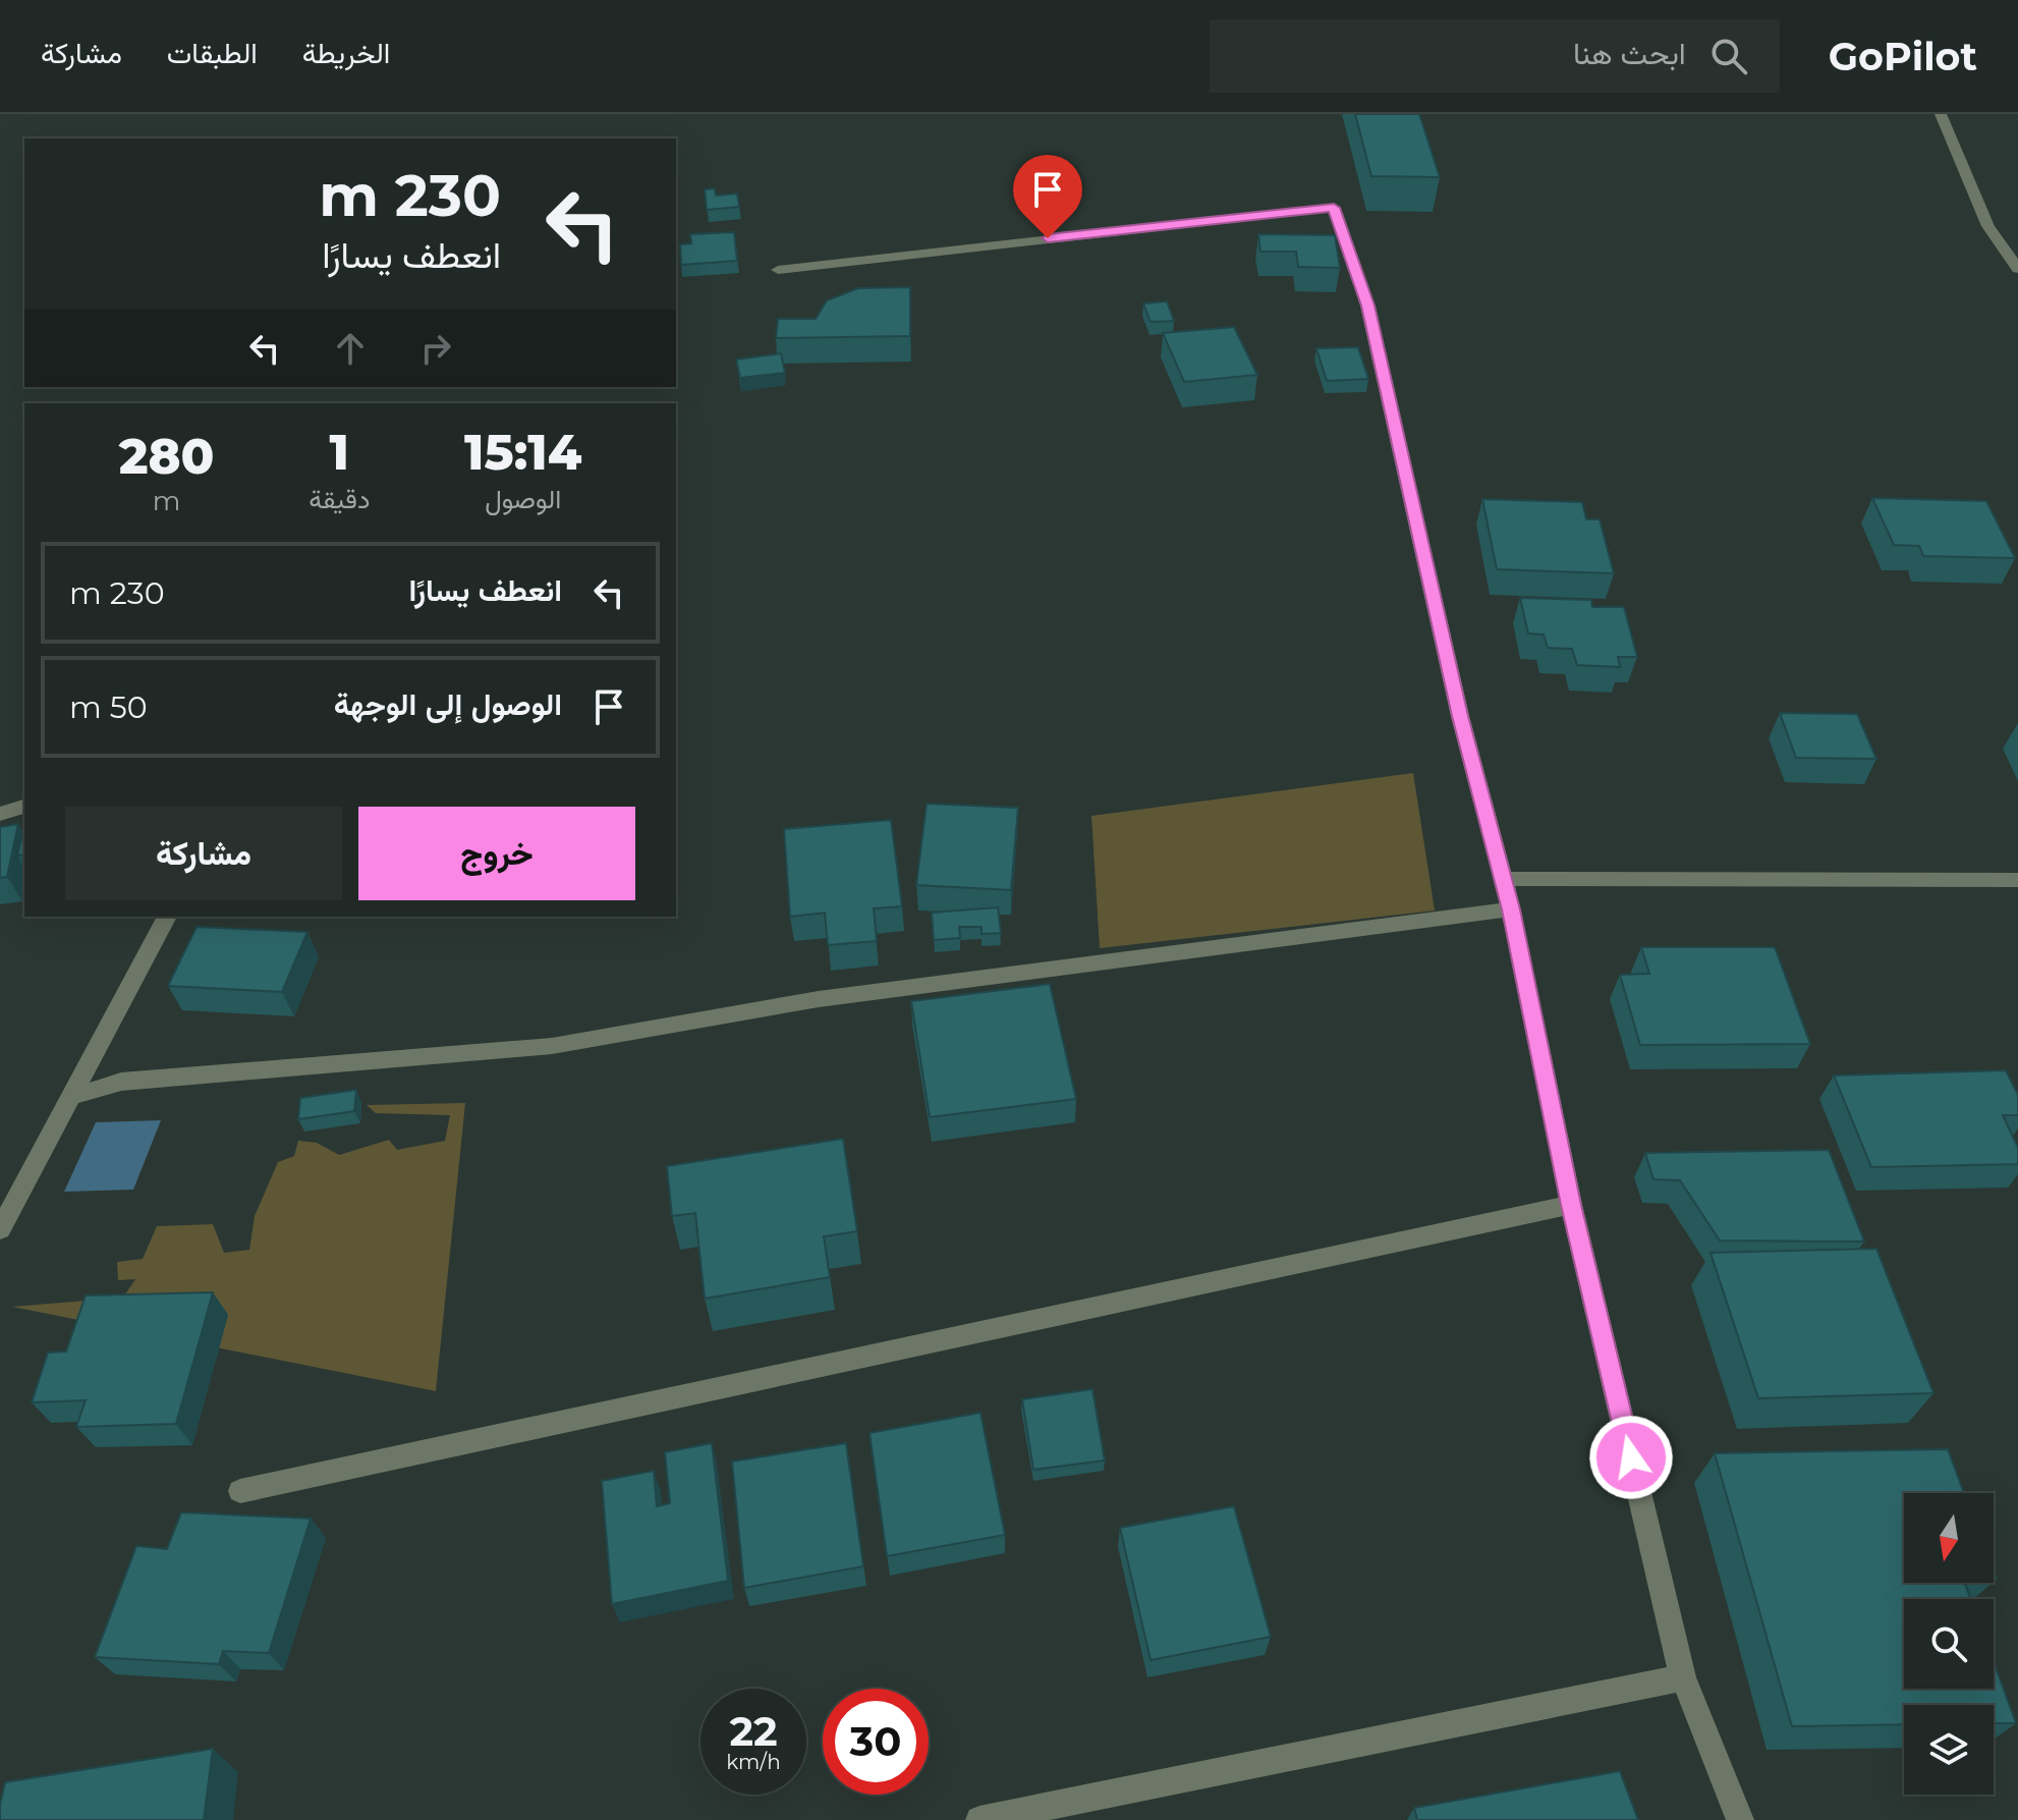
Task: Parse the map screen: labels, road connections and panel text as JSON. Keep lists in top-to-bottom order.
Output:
{
  "north": "bottom",
  "page": {
    "header": "GoPilot",
    "search": "ابحث هنا",
    "nav": ["الخريطة", "الطبقات", "مشاركة"],
    "turn": ["230 m", "انعطف يسارًا"],
    "eta": [
      "15:14",
      "الوصول",
      "1",
      "دقيقة",
      "280",
      "m"
    ],
    "list": [
      {
        "name": "انعطف يسارًا",
        "value": "230 m"
      },
      {
        "name": "الوصول إلى الوجهة",
        "value": "50 m"
      }
    ],
    "buttons": ["خروج", "مشاركة"],
    "speed": "22 km/h",
    "limit": "30"
  }
}
